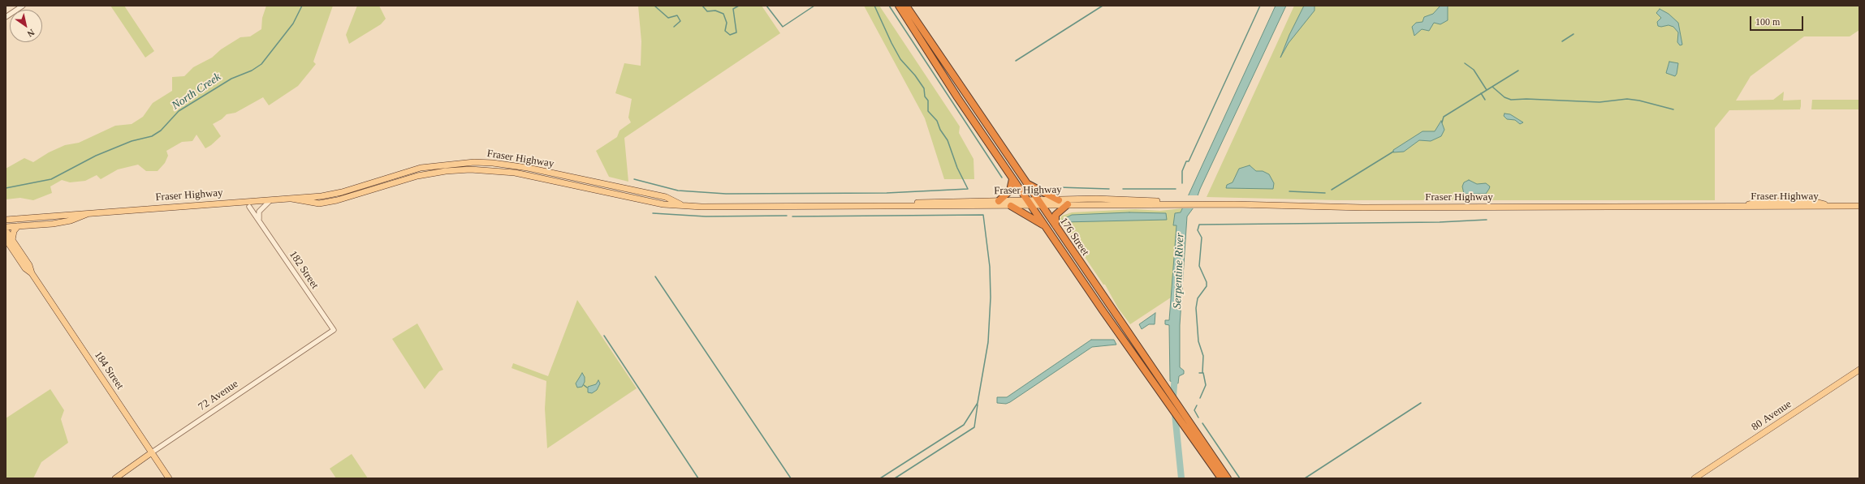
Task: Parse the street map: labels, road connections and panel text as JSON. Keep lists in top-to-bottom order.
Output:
{
  "streets": {
    "highway": ["176 Street"],
    "main road": [
      "Fraser Highway",
      "184 Street",
      "72 Avenue",
      "80 Avenue"
    ],
    "street": ["182 Street"]
  },
  "crossings": [
    ["Fraser Highway", "176 Street"],
    ["182 Street", "72 Avenue"],
    ["184 Street", "72 Avenue"]
  ],
  "water": ["North Creek", "Serpentine River"],
  "scale_bar": "100 m",
  "north": "bottom right"
}
